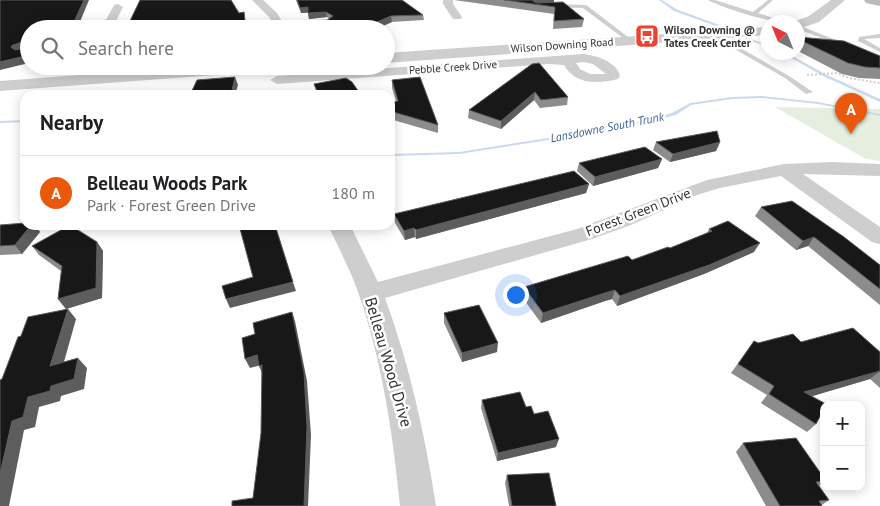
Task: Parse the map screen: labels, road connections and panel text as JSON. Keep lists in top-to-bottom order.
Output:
{
  "streets": {
    "street": [
      "Wilson Downing Road",
      "Pebble Creek Drive",
      "Forest Green Drive",
      "Belleau Wood Drive"
    ]
  },
  "crossings": [
    ["Forest Green Drive", "Belleau Wood Drive"]
  ],
  "water": ["Lansdowne South Trunk"],
  "places": {
    "bus stop": ["Wilson Downing @ Tates Creek Center"]
  },
  "north": "top left",
  "page": {
    "search": "Search here",
    "heading": "Nearby",
    "pins": "A",
    "list": [
      {
        "mark": "A",
        "name": "Belleau Woods Park",
        "note": "Park · Forest Green Drive",
        "value": "180 m"
      }
    ],
    "map_buttons": ["+", "−"]
  }
}
